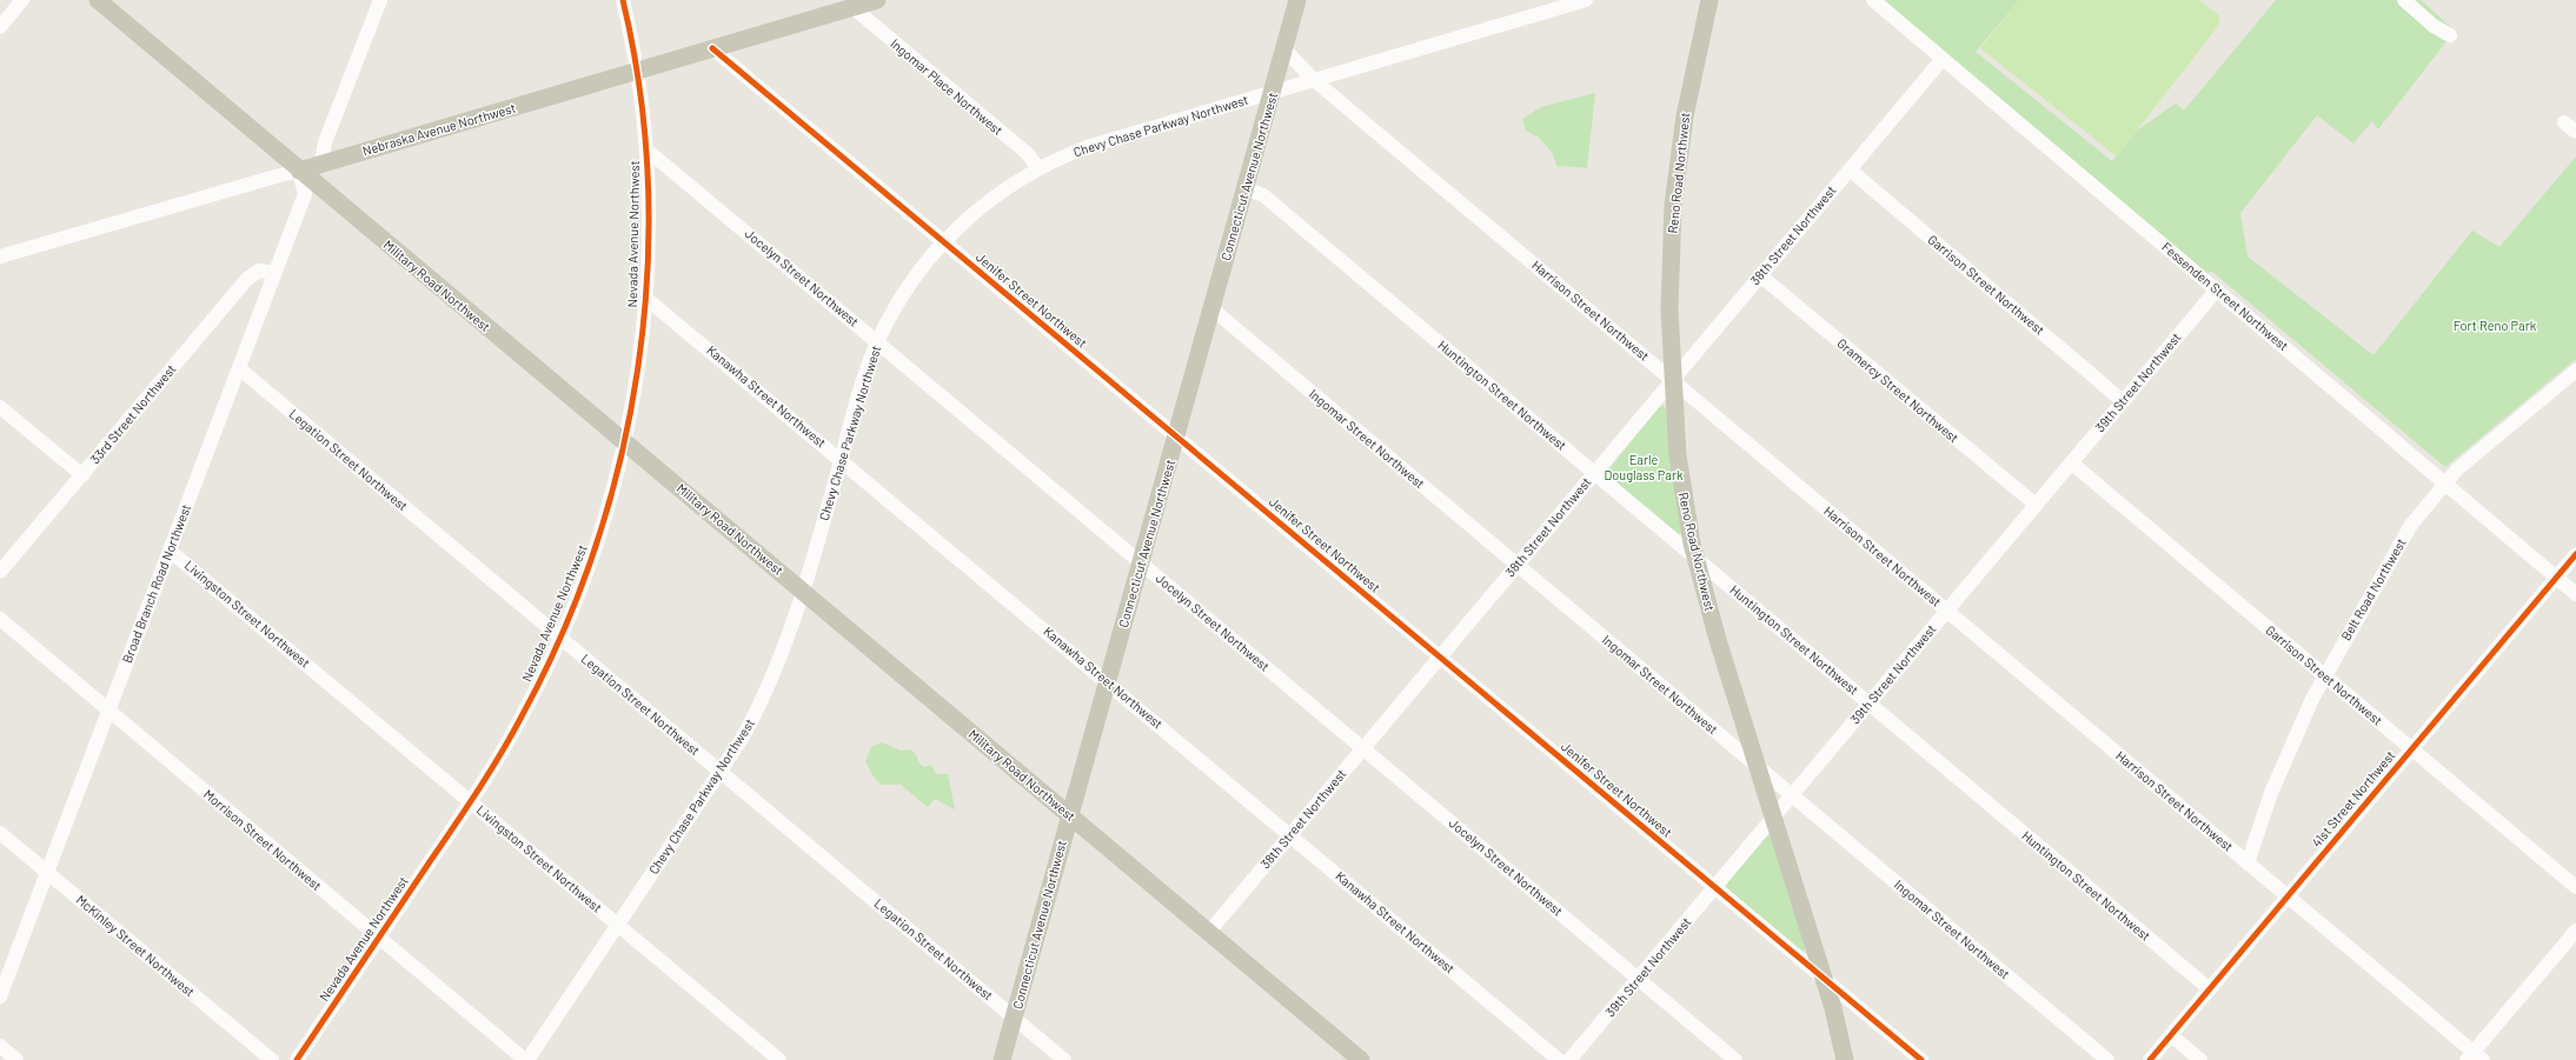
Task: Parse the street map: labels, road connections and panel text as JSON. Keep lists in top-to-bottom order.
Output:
{
  "streets": {
    "main road": [
      "Nebraska Avenue Northwest",
      "Reno Road Northwest",
      "Connecticut Avenue Northwest",
      "Military Road Northwest"
    ],
    "street": [
      "Ingomar Place Northwest",
      "Chevy Chase Parkway Northwest",
      "Nevada Avenue Northwest",
      "38th Street Northwest",
      "Jocelyn Street Northwest",
      "Garrison Street Northwest",
      "Fessenden Street Northwest",
      "Jenifer Street Northwest",
      "Harrison Street Northwest",
      "39th Street Northwest",
      "Gramercy Street Northwest",
      "Huntington Street Northwest",
      "Kanawha Street Northwest",
      "33rd Street Northwest",
      "Ingomar Street Northwest",
      "Legation Street Northwest",
      "Broad Branch Road Northwest",
      "Belt Road Northwest",
      "Livingston Street Northwest",
      "41st Street Northwest",
      "Morrison Street Northwest",
      "McKinley Street Northwest"
    ]
  },
  "crossings": [
    ["Ingomar Place Northwest", "Chevy Chase Parkway Northwest"],
    ["Ingomar Place Northwest", "Nebraska Avenue Northwest"],
    ["Chevy Chase Parkway Northwest", "Connecticut Avenue Northwest"],
    ["Chevy Chase Parkway Northwest", "Jocelyn Street Northwest"],
    ["Chevy Chase Parkway Northwest", "Military Road Northwest"],
    ["Chevy Chase Parkway Northwest", "Jenifer Street Northwest"],
    ["Chevy Chase Parkway Northwest", "Harrison Street Northwest"],
    ["Chevy Chase Parkway Northwest", "Kanawha Street Northwest"],
    ["Chevy Chase Parkway Northwest", "Legation Street Northwest"],
    ["Chevy Chase Parkway Northwest", "Livingston Street Northwest"],
    ["Chevy Chase Parkway Northwest", "Morrison Street Northwest"],
    ["Nebraska Avenue Northwest", "Nevada Avenue Northwest"],
    ["Nebraska Avenue Northwest", "Military Road Northwest"],
    ["Nebraska Avenue Northwest", "Jenifer Street Northwest"],
    ["Nebraska Avenue Northwest", "Broad Branch Road Northwest"],
    ["Reno Road Northwest", "38th Street Northwest"],
    ["Reno Road Northwest", "Jenifer Street Northwest"],
    ["Reno Road Northwest", "Harrison Street Northwest"],
    ["Reno Road Northwest", "39th Street Northwest"],
    ["Reno Road Northwest", "Huntington Street Northwest"],
    ["Reno Road Northwest", "Ingomar Street Northwest"],
    ["Connecticut Avenue Northwest", "Jocelyn Street Northwest"],
    ["Connecticut Avenue Northwest", "Military Road Northwest"],
    ["Connecticut Avenue Northwest", "Jenifer Street Northwest"],
    ["Connecticut Avenue Northwest", "Harrison Street Northwest"],
    ["Connecticut Avenue Northwest", "Huntington Street Northwest"],
    ["Connecticut Avenue Northwest", "Kanawha Street Northwest"],
    ["Connecticut Avenue Northwest", "Ingomar Street Northwest"],
    ["Connecticut Avenue Northwest", "Legation Street Northwest"],
    ["Nevada Avenue Northwest", "Jocelyn Street Northwest"],
    ["Nevada Avenue Northwest", "Military Road Northwest"],
    ["Nevada Avenue Northwest", "Kanawha Street Northwest"],
    ["Nevada Avenue Northwest", "Legation Street Northwest"],
    ["Nevada Avenue Northwest", "Livingston Street Northwest"],
    ["Nevada Avenue Northwest", "Morrison Street Northwest"],
    ["38th Street Northwest", "Jocelyn Street Northwest"],
    ["38th Street Northwest", "Garrison Street Northwest"],
    ["38th Street Northwest", "Military Road Northwest"],
    ["38th Street Northwest", "Fessenden Street Northwest"],
    ["38th Street Northwest", "Jenifer Street Northwest"],
    ["38th Street Northwest", "Harrison Street Northwest"],
    ["38th Street Northwest", "Gramercy Street Northwest"],
    ["38th Street Northwest", "Huntington Street Northwest"],
    ["38th Street Northwest", "Kanawha Street Northwest"],
    ["38th Street Northwest", "Ingomar Street Northwest"],
    ["Jocelyn Street Northwest", "39th Street Northwest"],
    ["Garrison Street Northwest", "39th Street Northwest"],
    ["Garrison Street Northwest", "Belt Road Northwest"],
    ["Garrison Street Northwest", "41st Street Northwest"],
    ["Military Road Northwest", "Broad Branch Road Northwest"],
    ["Fessenden Street Northwest", "39th Street Northwest"],
    ["Fessenden Street Northwest", "Belt Road Northwest"],
    ["Fessenden Street Northwest", "41st Street Northwest"],
    ["Jenifer Street Northwest", "39th Street Northwest"],
    ["Harrison Street Northwest", "39th Street Northwest"],
    ["Harrison Street Northwest", "Belt Road Northwest"],
    ["Harrison Street Northwest", "41st Street Northwest"],
    ["39th Street Northwest", "Gramercy Street Northwest"],
    ["39th Street Northwest", "Huntington Street Northwest"],
    ["39th Street Northwest", "Ingomar Street Northwest"],
    ["Huntington Street Northwest", "41st Street Northwest"],
    ["33rd Street Northwest", "Broad Branch Road Northwest"],
    ["Legation Street Northwest", "Broad Branch Road Northwest"],
    ["Broad Branch Road Northwest", "Livingston Street Northwest"],
    ["Broad Branch Road Northwest", "Morrison Street Northwest"],
    ["Broad Branch Road Northwest", "McKinley Street Northwest"]
  ],
  "parks": ["Fort Reno Park", "Earle Douglass Park"]
}
